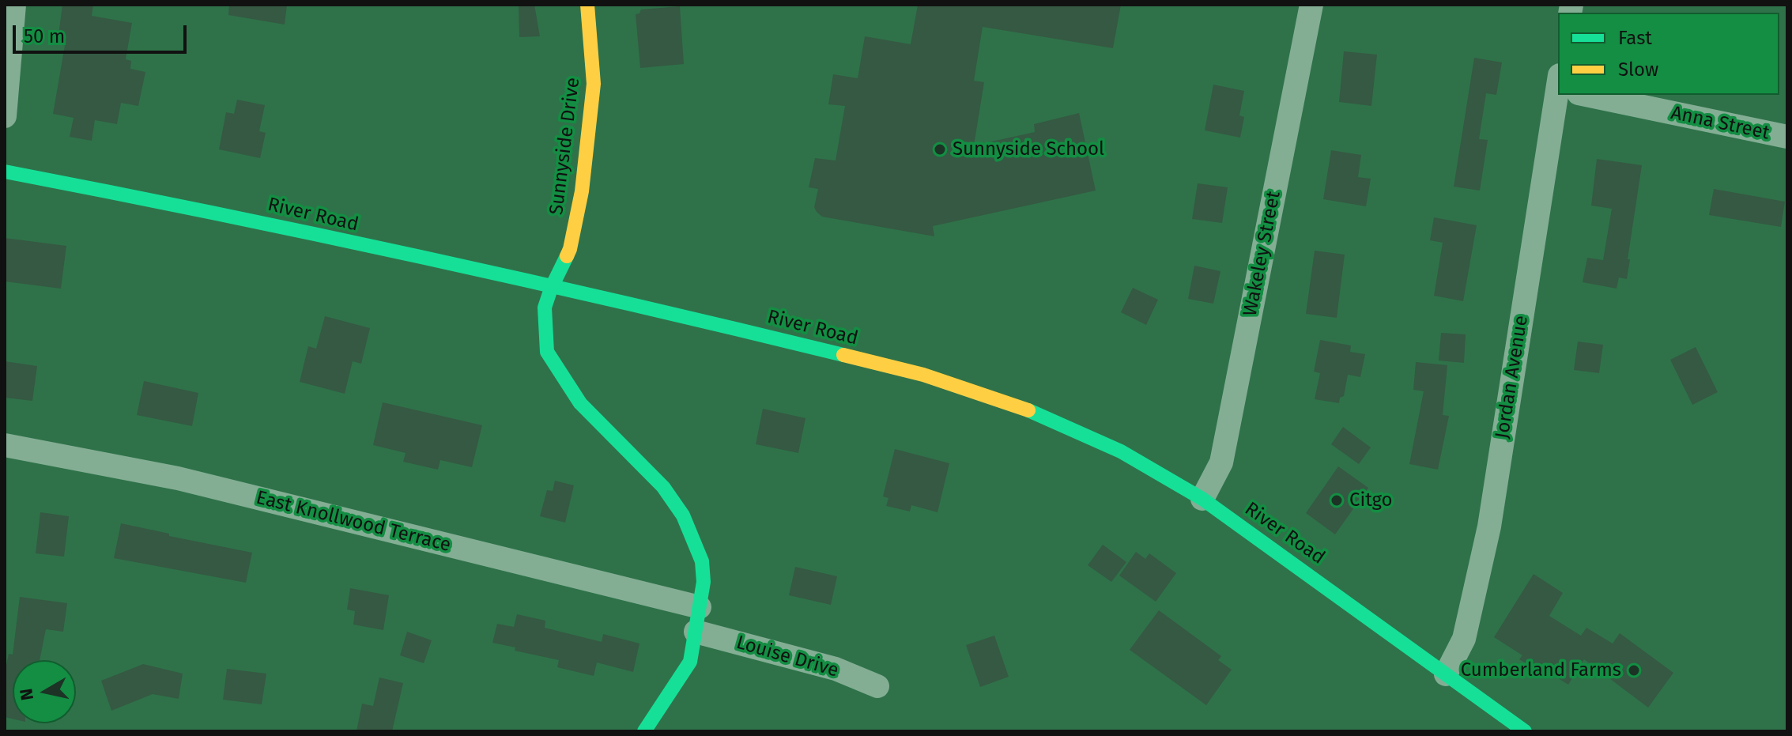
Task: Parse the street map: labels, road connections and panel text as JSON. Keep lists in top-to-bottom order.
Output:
{
  "streets": {
    "main road": ["Sunnyside Drive", "River Road"],
    "street": [
      "Anna Street",
      "Wakeley Street",
      "Jordan Avenue",
      "East Knollwood Terrace",
      "Louise Drive"
    ]
  },
  "crossings": [
    ["Sunnyside Drive", "River Road"],
    ["Sunnyside Drive", "East Knollwood Terrace"],
    ["Sunnyside Drive", "Louise Drive"],
    ["River Road", "Wakeley Street"],
    ["River Road", "Jordan Avenue"]
  ],
  "places": ["Sunnyside School", "Citgo", "Cumberland Farms"],
  "legend": ["Fast", "Slow"],
  "scale_bar": "50 m",
  "north": "left"
}
